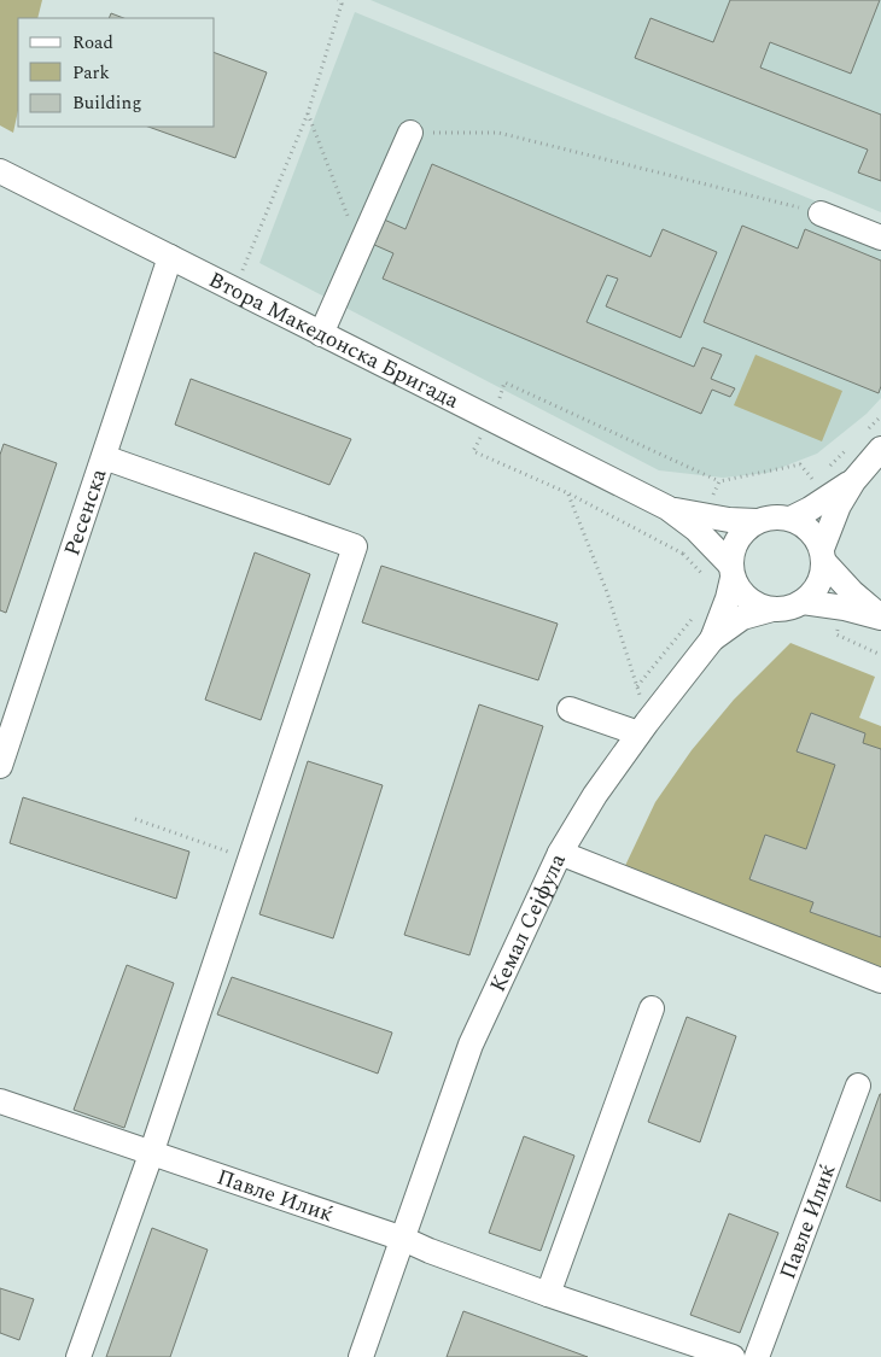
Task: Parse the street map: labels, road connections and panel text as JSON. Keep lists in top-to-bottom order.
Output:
{
  "streets": {
    "street": [
      "Втора Македонска Бригада",
      "Ресенска",
      "Кемал Сејфула",
      "Павле Илиќ"
    ]
  },
  "crossings": [
    ["Втора Македонска Бригада", "Ресенска"],
    ["Кемал Сејфула", "Павле Илиќ"]
  ],
  "legend": ["Road", "Park", "Building"]
}
